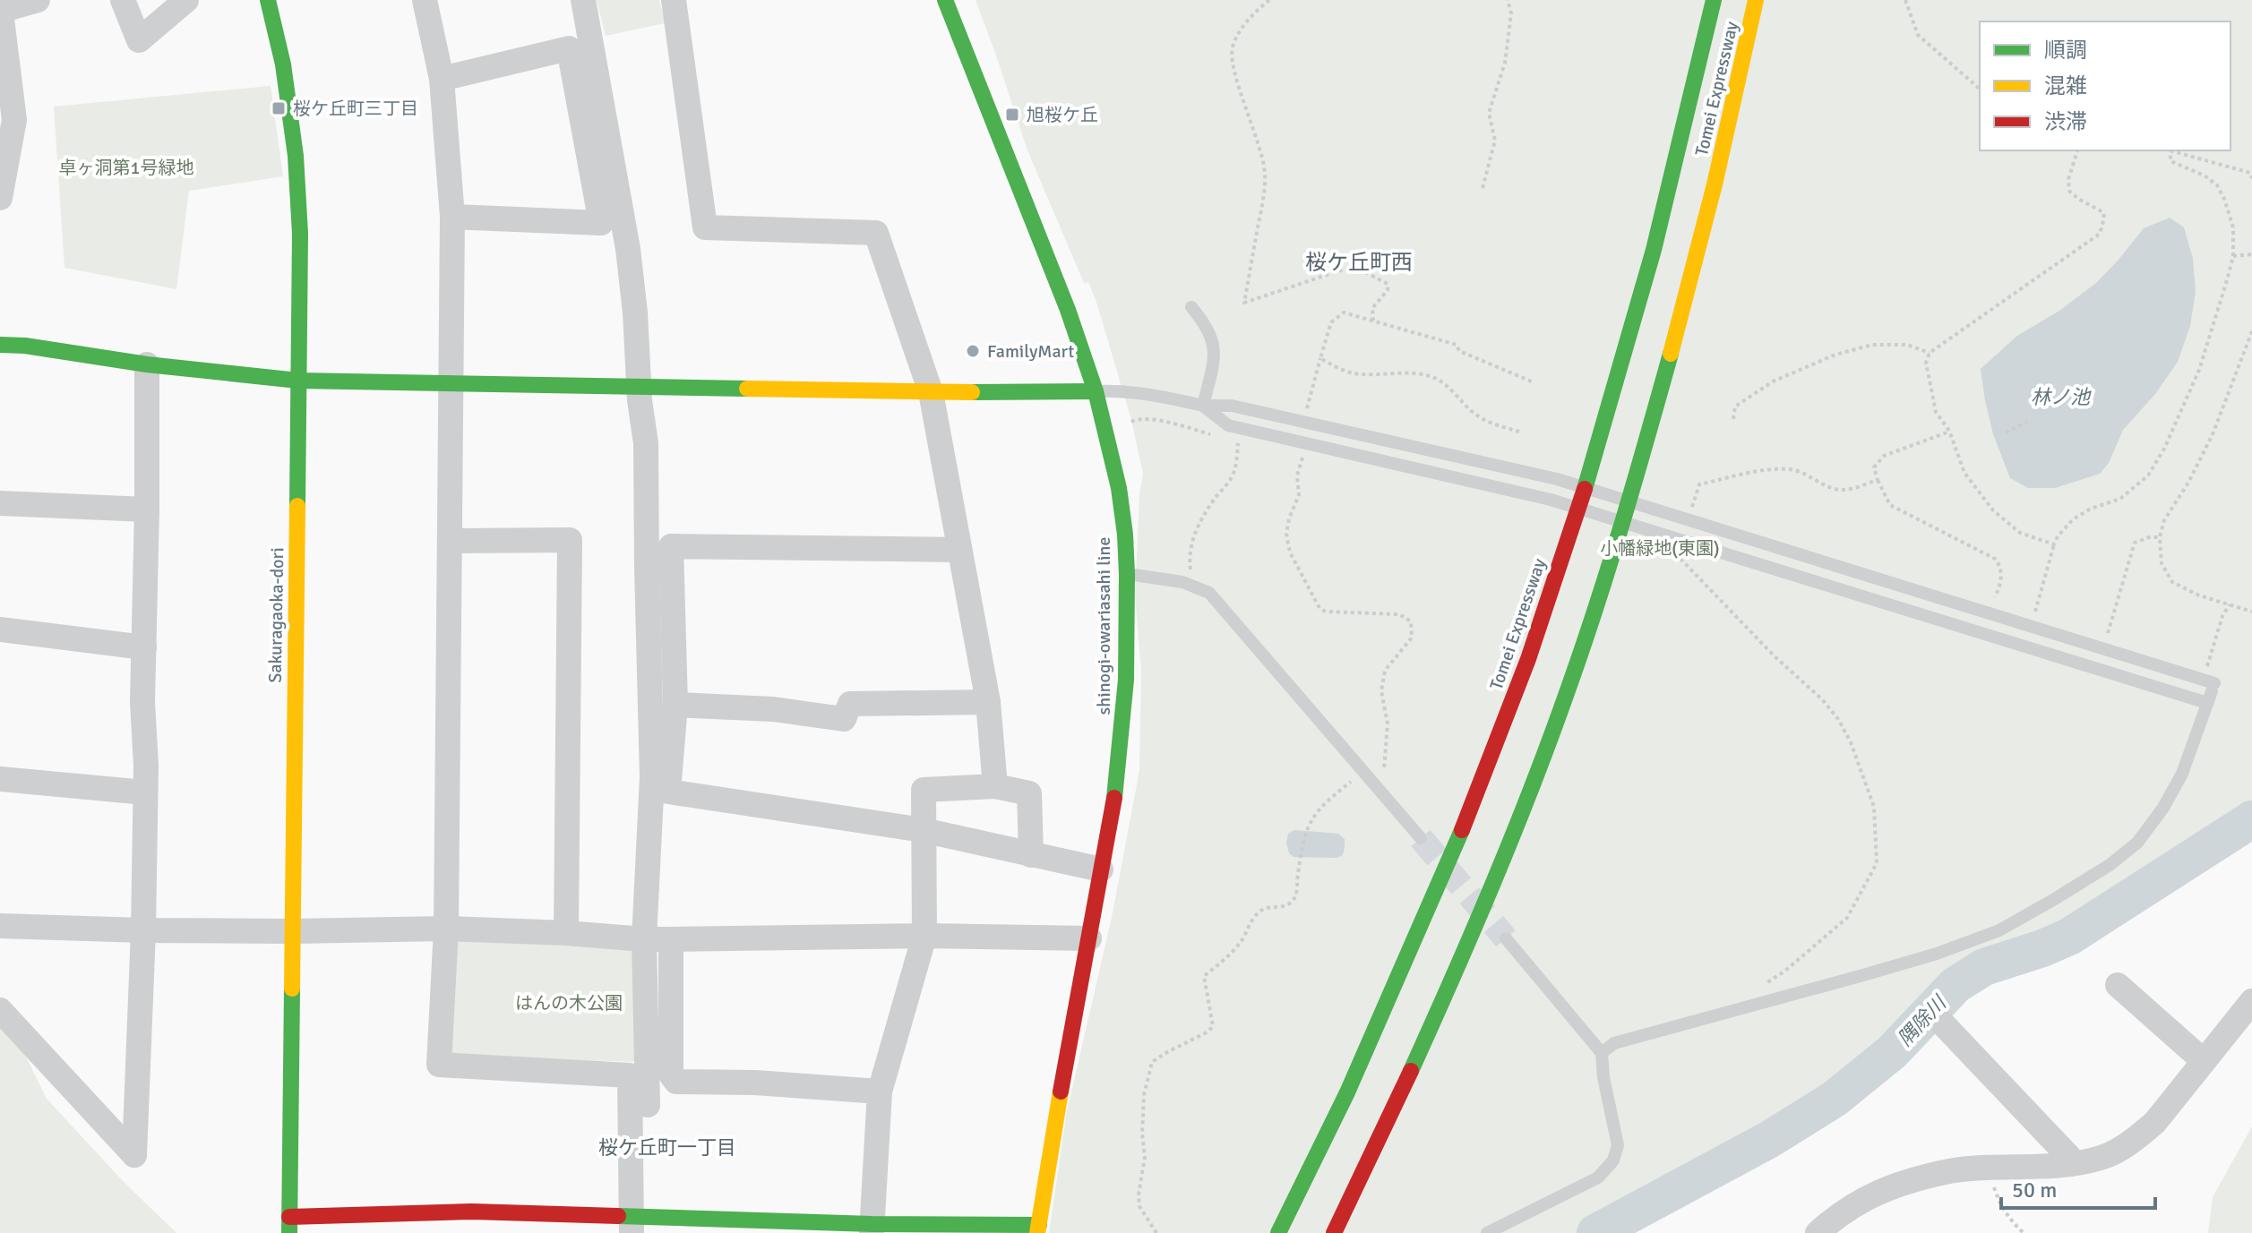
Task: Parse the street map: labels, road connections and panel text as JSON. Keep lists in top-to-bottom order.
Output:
{
  "streets": {
    "main road": ["Tomei Expressway", "Sakuragaoka-dori", "shinogi-owariasahi line"]
  },
  "districts": ["桜ケ丘町西", "桜ケ丘町一丁目"],
  "water": ["林ノ池", "隅除川"],
  "parks": ["卓ヶ洞第1号緑地", "小幡緑地(東園)", "はんの木公園"],
  "places": {
    "transit": ["桜ケ丘町三丁目", "旭桜ケ丘"],
    "other": ["FamilyMart"]
  },
  "legend": ["順調", "混雑", "渋滞"],
  "scale_bar": "50 m"
}
